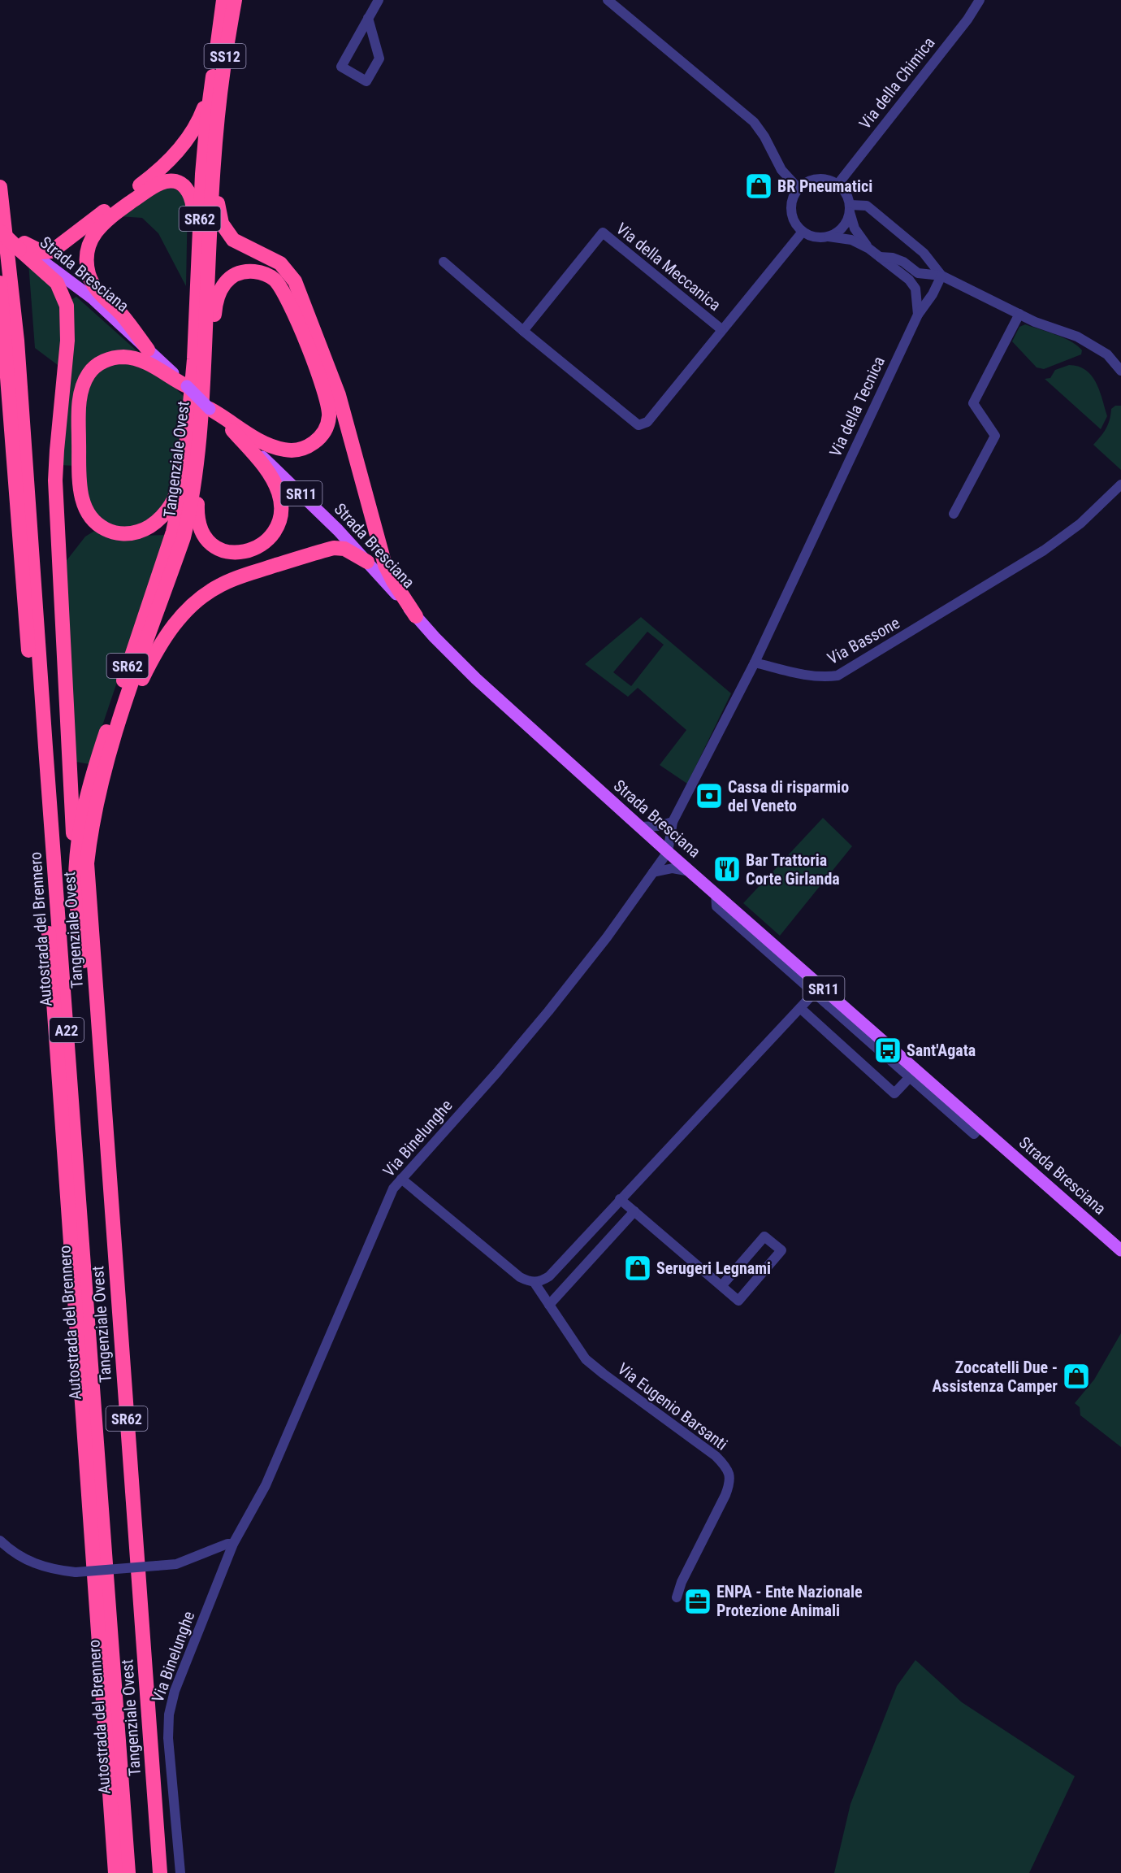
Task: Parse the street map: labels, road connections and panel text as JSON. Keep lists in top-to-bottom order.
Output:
{
  "streets": {
    "highway": [
      "SS12",
      "SR62",
      "Tangenziale Ovest",
      "Autostrada del Brennero",
      "A22"
    ],
    "main road": ["Strada Bresciana", "SR11"],
    "street": [
      "Via della Chimica",
      "Via della Meccanica",
      "Via della Tecnica",
      "Via Bassone",
      "Via Binelunghe",
      "Via Eugenio Barsanti"
    ]
  },
  "crossings": [
    ["Via della Chimica", "Via della Meccanica"],
    ["Strada Bresciana", "Via Binelunghe"],
    ["Via della Tecnica", "Via Bassone"],
    ["Via Binelunghe", "Via Eugenio Barsanti"]
  ],
  "places": {
    "shop": ["BR Pneumatici", "Serugeri Legnami", "Zoccatelli Due - Assistenza Camper"],
    "bank": ["Cassa di risparmio del Veneto"],
    "restaurant": ["Bar Trattoria Corte Girlanda"],
    "bus stop": ["Sant'Agata"],
    "office": ["ENPA - Ente Nazionale Protezione Animali"]
  }
}
